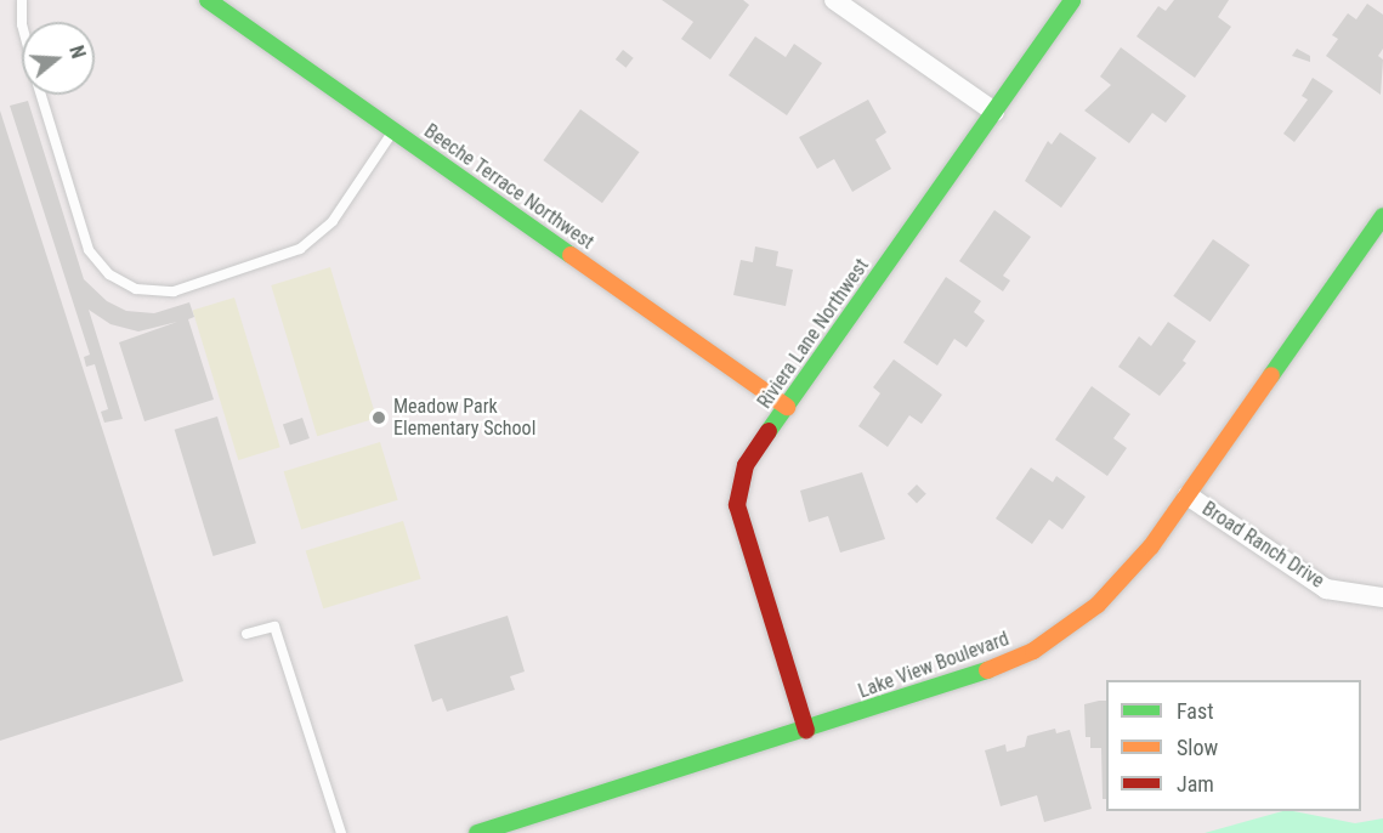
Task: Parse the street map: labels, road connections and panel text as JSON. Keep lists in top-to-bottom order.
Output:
{
  "streets": {
    "street": [
      "Beeche Terrace Northwest",
      "Riviera Lane Northwest",
      "Broad Ranch Drive",
      "Lake View Boulevard"
    ]
  },
  "crossings": [
    ["Beeche Terrace Northwest", "Riviera Lane Northwest"],
    ["Riviera Lane Northwest", "Lake View Boulevard"],
    ["Broad Ranch Drive", "Lake View Boulevard"]
  ],
  "places": ["Meadow Park Elementary School"],
  "legend": ["Fast", "Slow", "Jam"],
  "north": "right"
}
